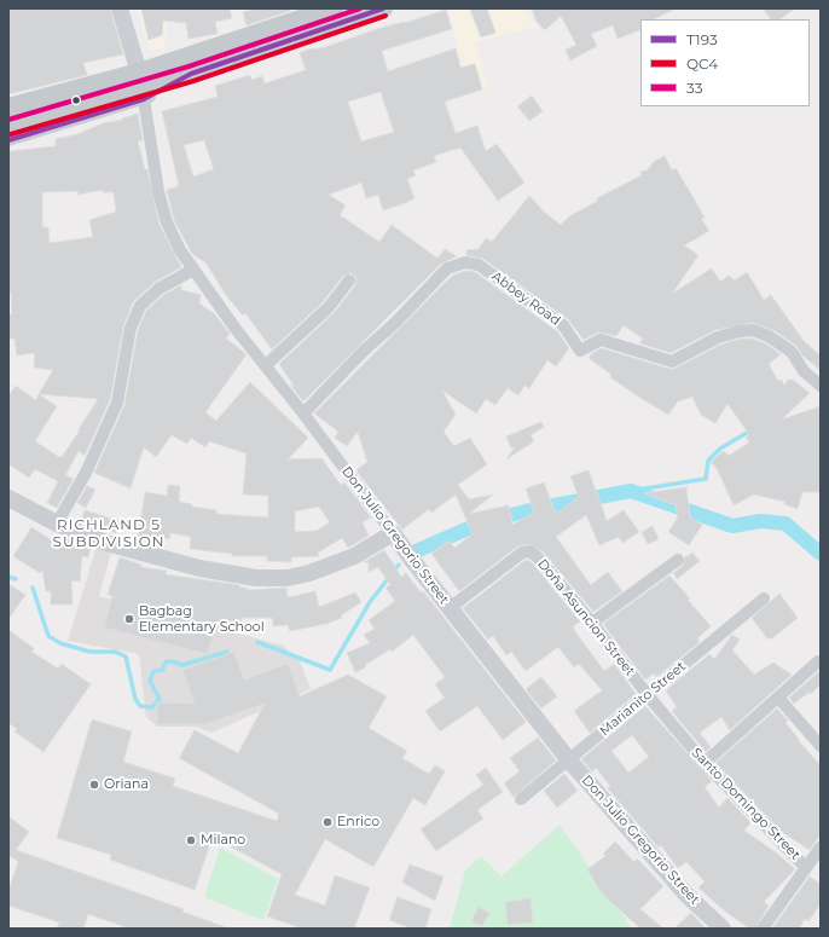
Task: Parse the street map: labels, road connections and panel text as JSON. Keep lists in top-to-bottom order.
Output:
{
  "streets": {
    "street": [
      "Abbey Road",
      "Don Julio Gregorio Street",
      "Doña Asuncion Street",
      "Marianito Street",
      "Santo Domingo Street"
    ]
  },
  "crossings": [
    ["Abbey Road", "Don Julio Gregorio Street"],
    ["Don Julio Gregorio Street", "Doña Asuncion Street"],
    ["Don Julio Gregorio Street", "Marianito Street"],
    ["Doña Asuncion Street", "Marianito Street"],
    ["Doña Asuncion Street", "Santo Domingo Street"],
    ["Marianito Street", "Santo Domingo Street"]
  ],
  "districts": ["RICHLAND 5 SUBDIVISION"],
  "places": [
    "Bagbag Elementary School",
    "Oriana",
    "Enrico",
    "Milano"
  ],
  "lines": ["transit line T193", "transit line 33", "transit line QC4"],
  "legend": ["T193", "QC4", "33"]
}
